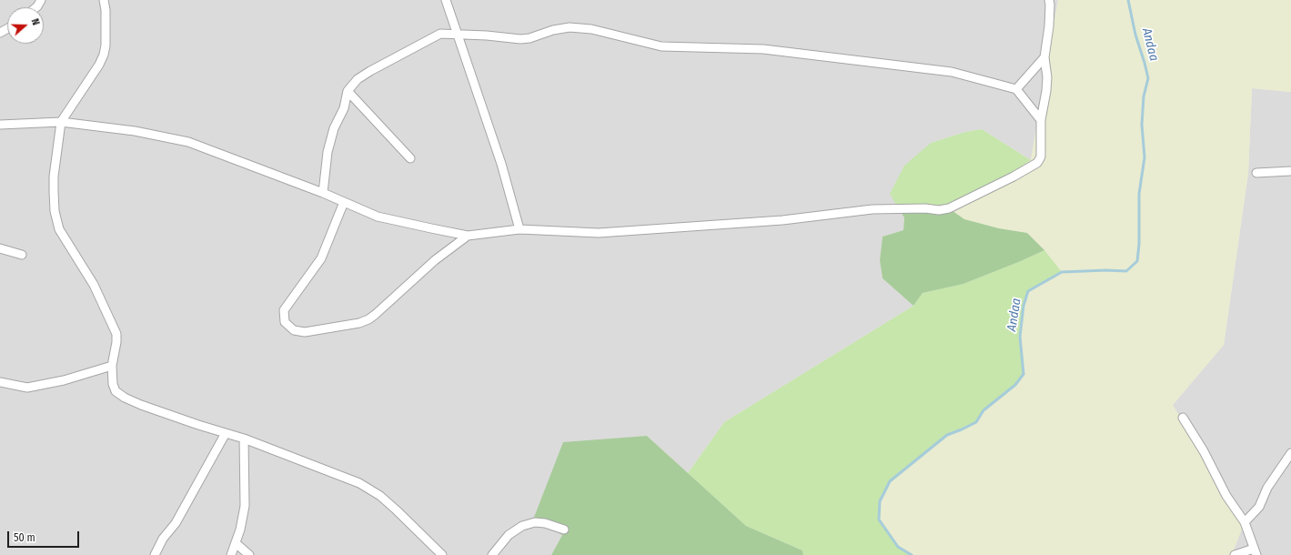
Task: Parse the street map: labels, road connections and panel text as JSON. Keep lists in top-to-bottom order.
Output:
{
  "water": ["Andaa"],
  "scale_bar": "50 m",
  "north": "right"
}
